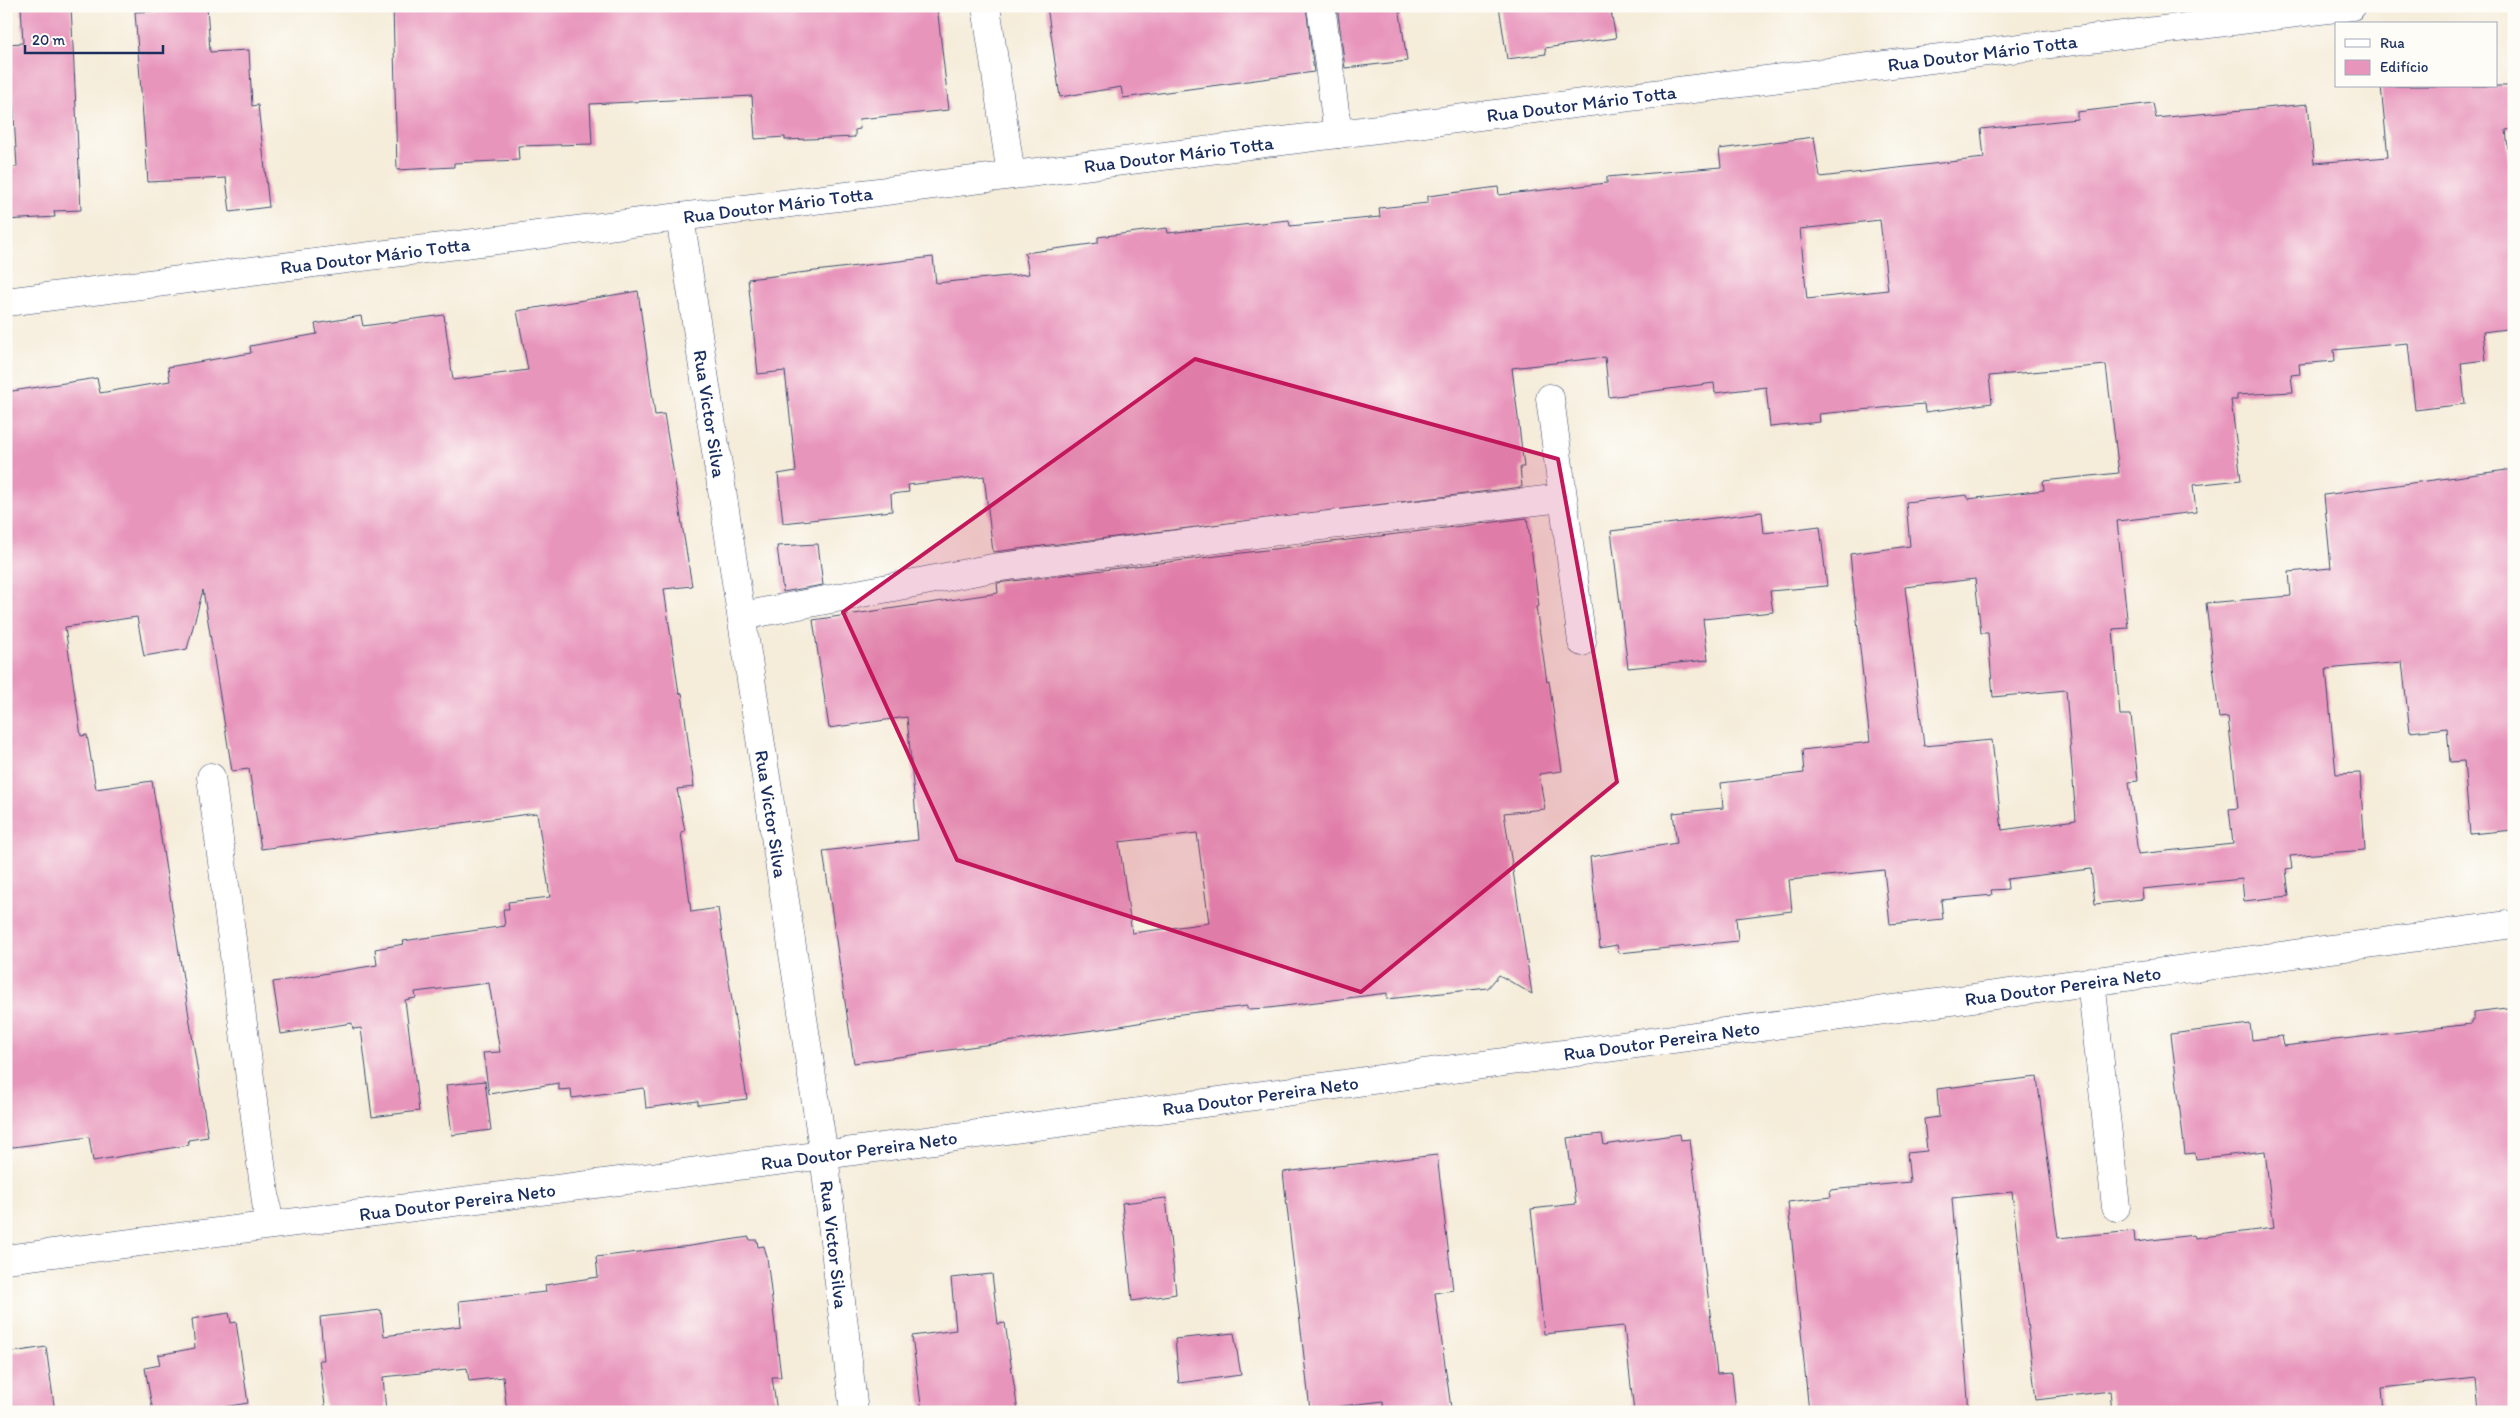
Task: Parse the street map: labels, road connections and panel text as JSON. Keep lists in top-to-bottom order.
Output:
{
  "streets": {
    "street": ["Rua Doutor Mário Totta", "Rua Victor Silva", "Rua Doutor Pereira Neto"]
  },
  "crossings": [
    ["Rua Doutor Mário Totta", "Rua Victor Silva"],
    ["Rua Victor Silva", "Rua Doutor Pereira Neto"]
  ],
  "legend": ["Rua", "Edifício"],
  "scale_bar": "20 m"
}
